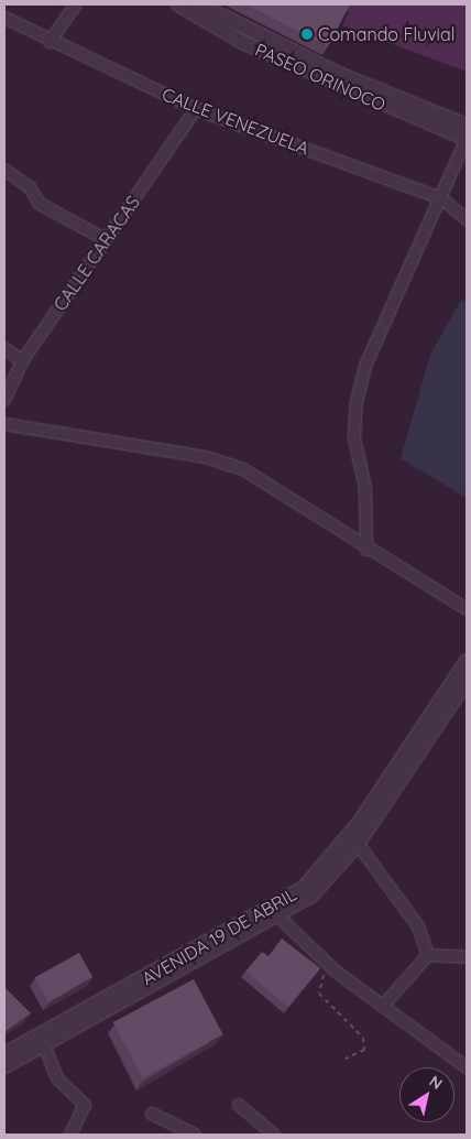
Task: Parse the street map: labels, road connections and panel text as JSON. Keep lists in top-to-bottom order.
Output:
{
  "streets": {
    "street": [
      "PASEO ORINOCO",
      "CALLE VENEZUELA",
      "CALLE CARACAS",
      "AVENIDA 19 DE ABRIL"
    ]
  },
  "crossings": [
    ["CALLE VENEZUELA", "CALLE CARACAS"]
  ],
  "places": ["Comando Fluvial"],
  "north": "top right"
}
